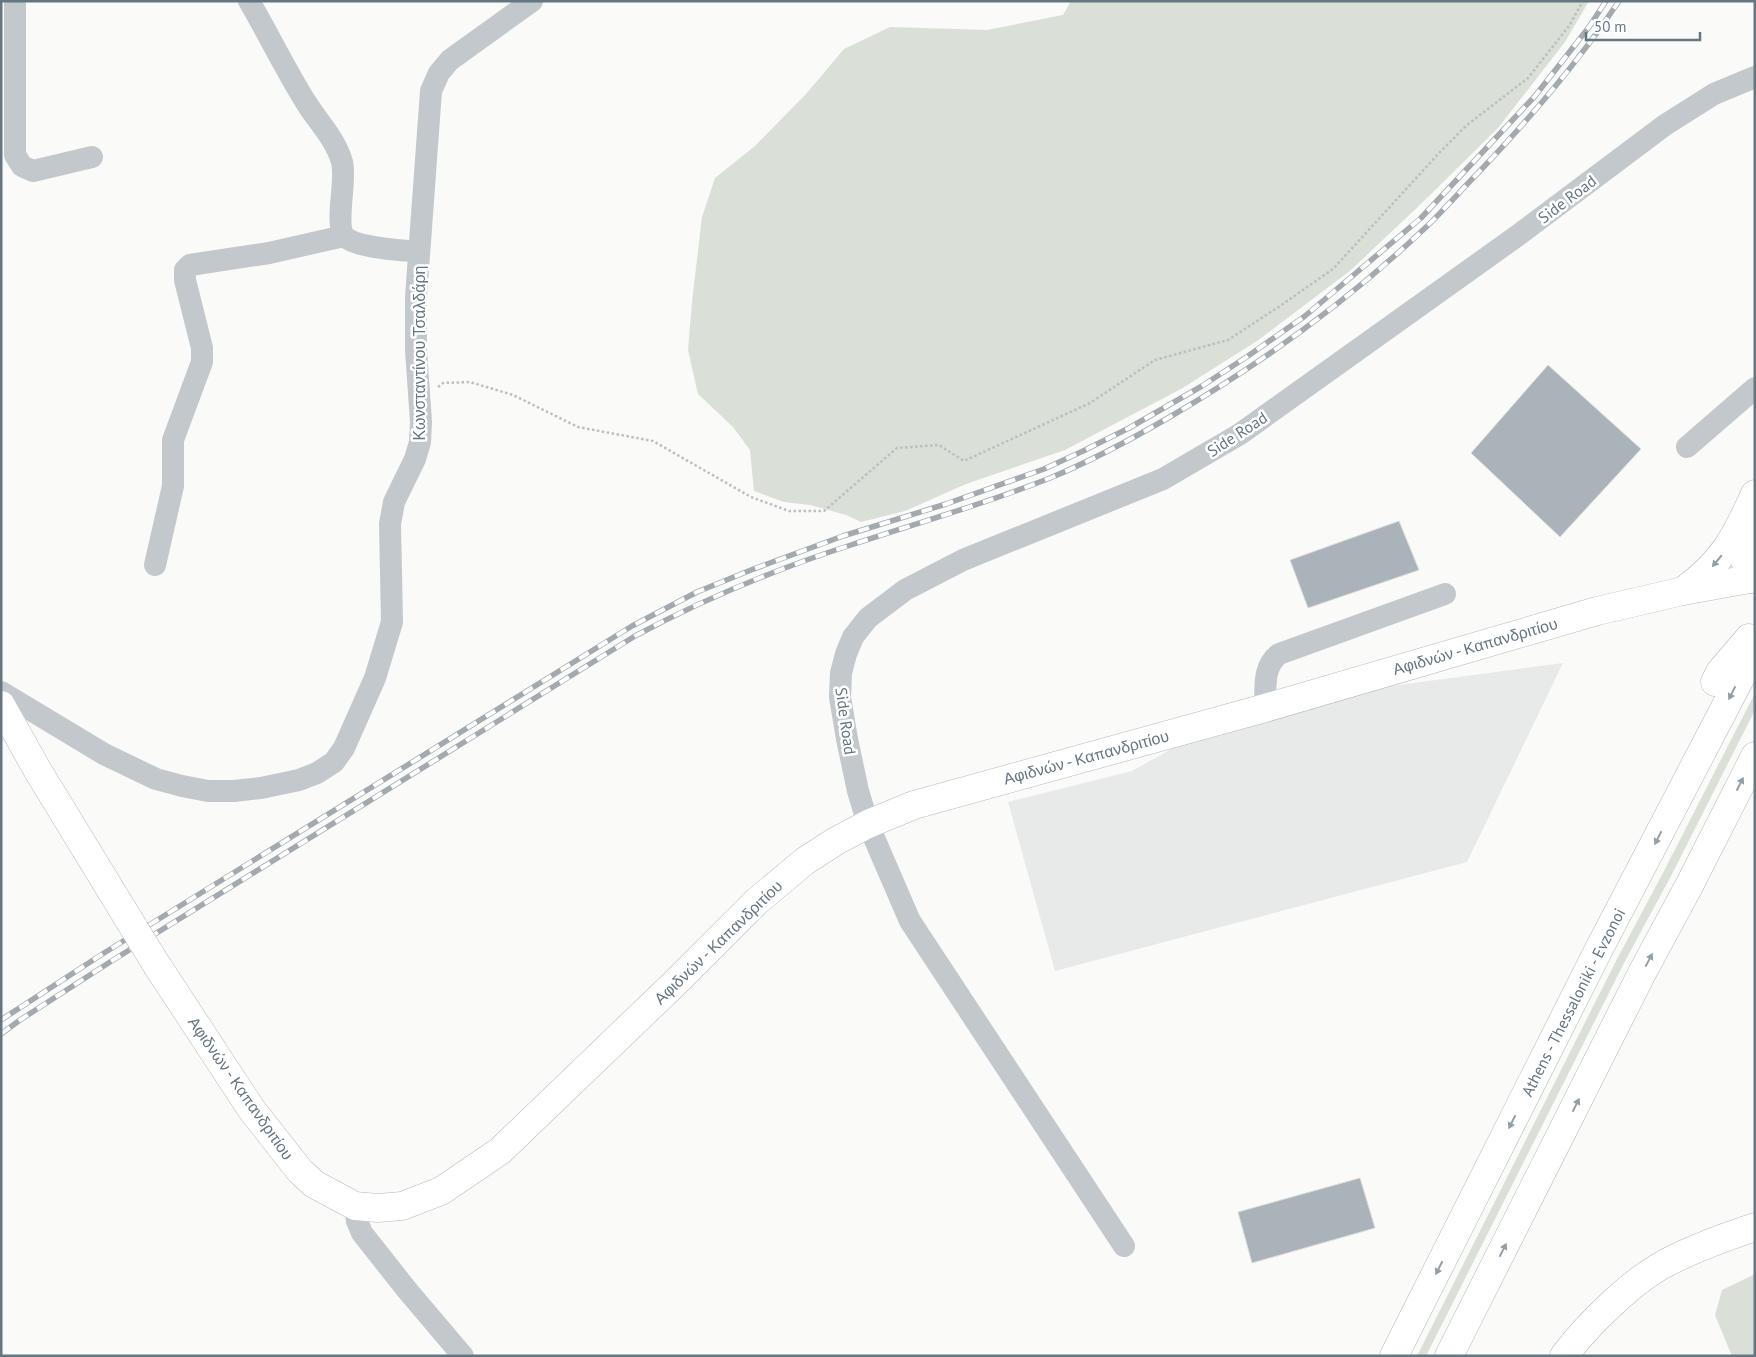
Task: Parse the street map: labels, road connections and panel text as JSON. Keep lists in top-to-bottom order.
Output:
{
  "streets": {
    "main road": ["Αφιδνών - Καπανδριτίου", "Athens - Thessaloniki - Evzonoi"],
    "street": ["Side Road", "Κωνσταντίνου Τσαλδάρη"]
  },
  "crossings": [
    ["Side Road", "Αφιδνών - Καπανδριτίου"]
  ],
  "scale_bar": "50 m"
}
